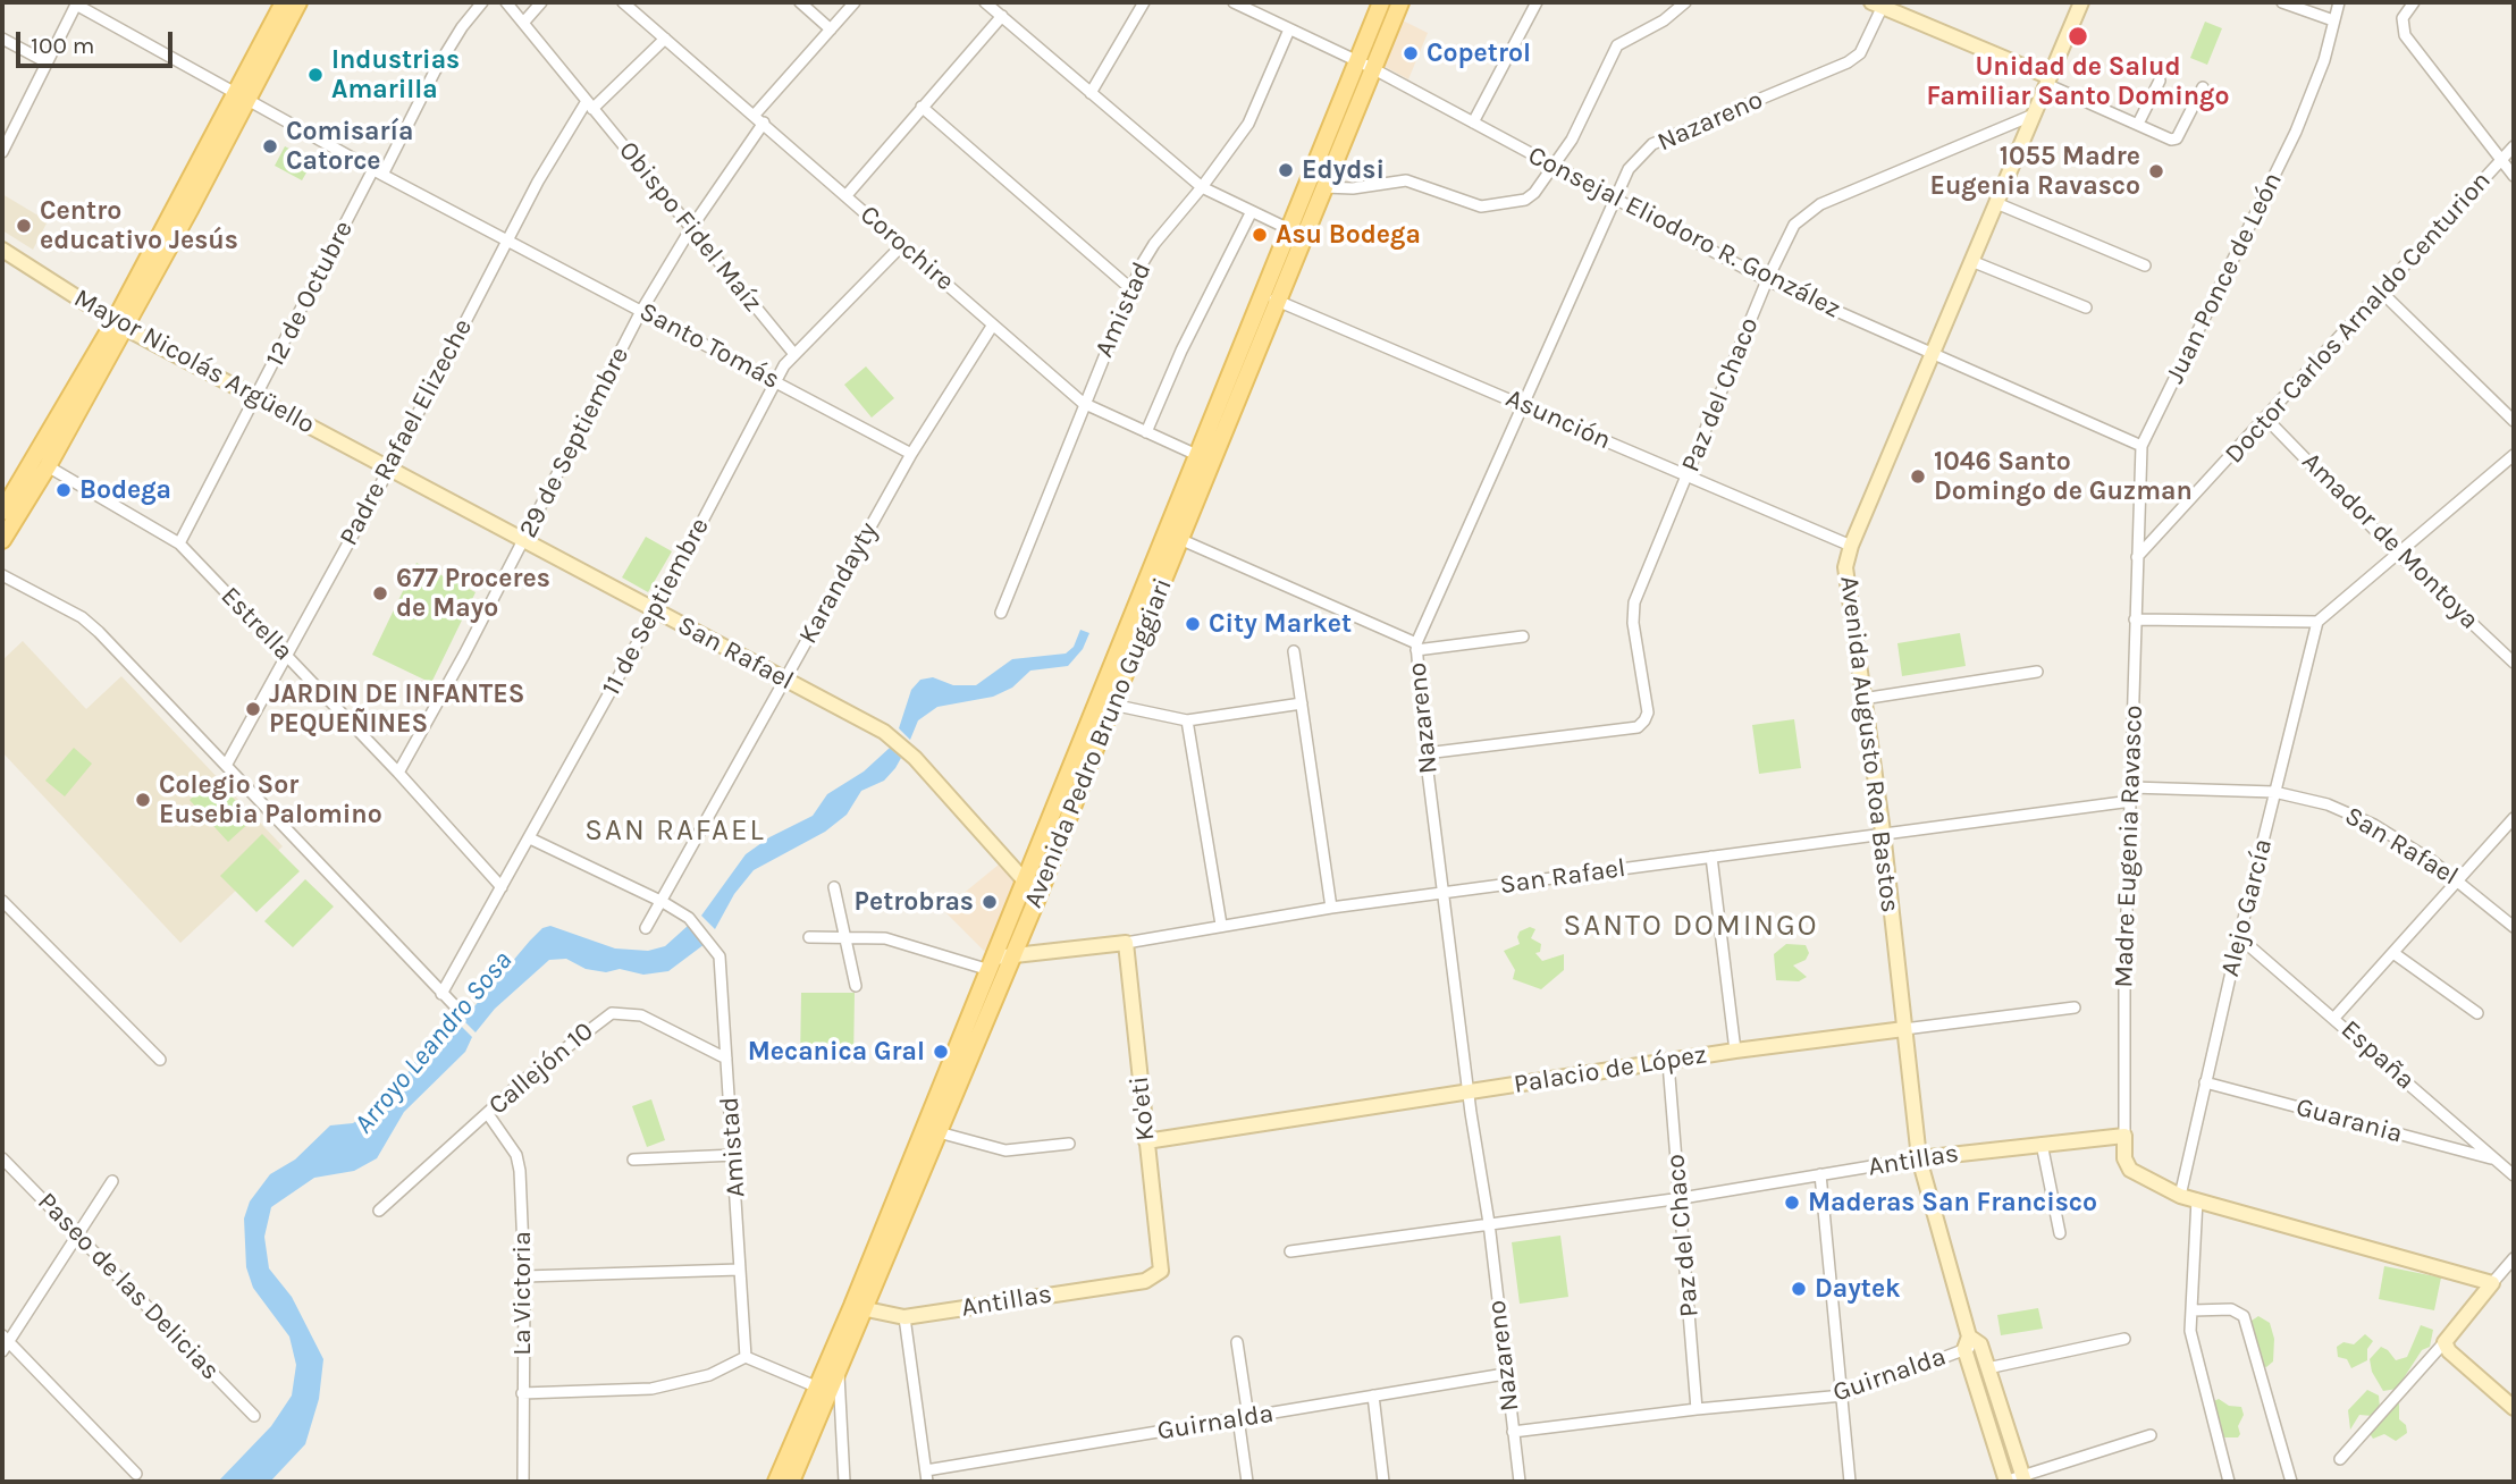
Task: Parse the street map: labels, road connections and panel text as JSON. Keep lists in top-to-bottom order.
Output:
{
  "streets": {
    "main road": ["Avenida Pedro Bruno Guggiari"],
    "street": [
      "Nazareno",
      "Obispo Fidel Maíz",
      "Consejal Eliodoro R. González",
      "Corochire",
      "Juan Ponce de León",
      "12 de Octubre",
      "Amistad",
      "Doctor Carlos Arnaldo Centurion",
      "Santo Tomás",
      "Mayor Nicolás Argüello",
      "Paz del Chaco",
      "Asunción",
      "Padre Rafael Elizeche",
      "29 de Septiembre",
      "Amador de Montoya",
      "Karandayty",
      "11 de Septiembre",
      "Estrella",
      "San Rafael",
      "Avenida Augusto Roa Bastos",
      "Madre Eugenia Ravasco",
      "Alejo García",
      "España",
      "Callejón 10",
      "Palacio de López",
      "Ko'eti",
      "Guarania",
      "Antillas",
      "Paseo de las Delicias",
      "La Victoria",
      "Guirnalda"
    ]
  },
  "crossings": [
    ["Nazareno", "Consejal Eliodoro R. González"],
    ["Nazareno", "Paz del Chaco"],
    ["Nazareno", "Asunción"],
    ["Nazareno", "San Rafael"],
    ["Nazareno", "Palacio de López"],
    ["Nazareno", "Antillas"],
    ["Nazareno", "Guirnalda"],
    ["Obispo Fidel Maíz", "Padre Rafael Elizeche"],
    ["Obispo Fidel Maíz", "29 de Septiembre"],
    ["Obispo Fidel Maíz", "11 de Septiembre"],
    ["Consejal Eliodoro R. González", "Juan Ponce de León"],
    ["Consejal Eliodoro R. González", "Amistad"],
    ["Consejal Eliodoro R. González", "Paz del Chaco"],
    ["Consejal Eliodoro R. González", "Avenida Pedro Bruno Guggiari"],
    ["Consejal Eliodoro R. González", "Avenida Augusto Roa Bastos"],
    ["Corochire", "Amistad"],
    ["Corochire", "Padre Rafael Elizeche"],
    ["Corochire", "29 de Septiembre"],
    ["Corochire", "Karandayty"],
    ["Corochire", "11 de Septiembre"],
    ["Corochire", "Avenida Pedro Bruno Guggiari"],
    ["Juan Ponce de León", "Doctor Carlos Arnaldo Centurion"],
    ["Juan Ponce de León", "Madre Eugenia Ravasco"],
    ["12 de Octubre", "Santo Tomás"],
    ["12 de Octubre", "Mayor Nicolás Argüello"],
    ["12 de Octubre", "Estrella"],
    ["Amistad", "Karandayty"],
    ["Amistad", "Callejón 10"],
    ["Doctor Carlos Arnaldo Centurion", "Amador de Montoya"],
    ["Doctor Carlos Arnaldo Centurion", "Madre Eugenia Ravasco"],
    ["Santo Tomás", "Padre Rafael Elizeche"],
    ["Santo Tomás", "29 de Septiembre"],
    ["Santo Tomás", "Karandayty"],
    ["Santo Tomás", "11 de Septiembre"],
    ["Mayor Nicolás Argüello", "Padre Rafael Elizeche"],
    ["Mayor Nicolás Argüello", "San Rafael"],
    ["Paz del Chaco", "Asunción"],
    ["Paz del Chaco", "Avenida Augusto Roa Bastos"],
    ["Paz del Chaco", "Palacio de López"],
    ["Paz del Chaco", "Antillas"],
    ["Paz del Chaco", "Guirnalda"],
    ["Asunción", "Avenida Pedro Bruno Guggiari"],
    ["Asunción", "Avenida Augusto Roa Bastos"],
    ["Padre Rafael Elizeche", "Estrella"],
    ["Padre Rafael Elizeche", "San Rafael"],
    ["29 de Septiembre", "Estrella"],
    ["29 de Septiembre", "San Rafael"],
    ["Karandayty", "San Rafael"],
    ["11 de Septiembre", "Estrella"],
    ["11 de Septiembre", "San Rafael"],
    ["San Rafael", "Avenida Pedro Bruno Guggiari"],
    ["San Rafael", "Avenida Augusto Roa Bastos"],
    ["San Rafael", "Madre Eugenia Ravasco"],
    ["San Rafael", "Alejo García"],
    ["San Rafael", "Ko'eti"],
    ["Avenida Pedro Bruno Guggiari", "Antillas"],
    ["Avenida Augusto Roa Bastos", "Palacio de López"],
    ["Avenida Augusto Roa Bastos", "Antillas"],
    ["Avenida Augusto Roa Bastos", "Guirnalda"],
    ["Madre Eugenia Ravasco", "Antillas"],
    ["Alejo García", "España"],
    ["Alejo García", "Guarania"],
    ["España", "Guarania"],
    ["Callejón 10", "La Victoria"],
    ["Palacio de López", "Ko'eti"],
    ["Ko'eti", "Antillas"]
  ],
  "districts": ["SAN RAFAEL", "SANTO DOMINGO"],
  "water": ["Arroyo Leandro Sosa"],
  "places": [
    "Unidad de Salud Familiar Santo Domingo",
    "Copetrol",
    "Industrias Amarilla",
    "Comisaría Catorce",
    "Edydsi",
    "1055 Madre Eugenia Ravasco",
    "Centro educativo Jesús",
    "Asu Bodega",
    "1046 Santo Domingo de Guzman",
    "Bodega",
    "677 Proceres de Mayo",
    "City Market",
    "JARDIN DE INFANTES PEQUEÑINES",
    "Colegio Sor Eusebia Palomino",
    "Petrobras",
    "Mecanica Gral",
    "Maderas San Francisco",
    "Daytek"
  ],
  "scale_bar": "100 m"
}
